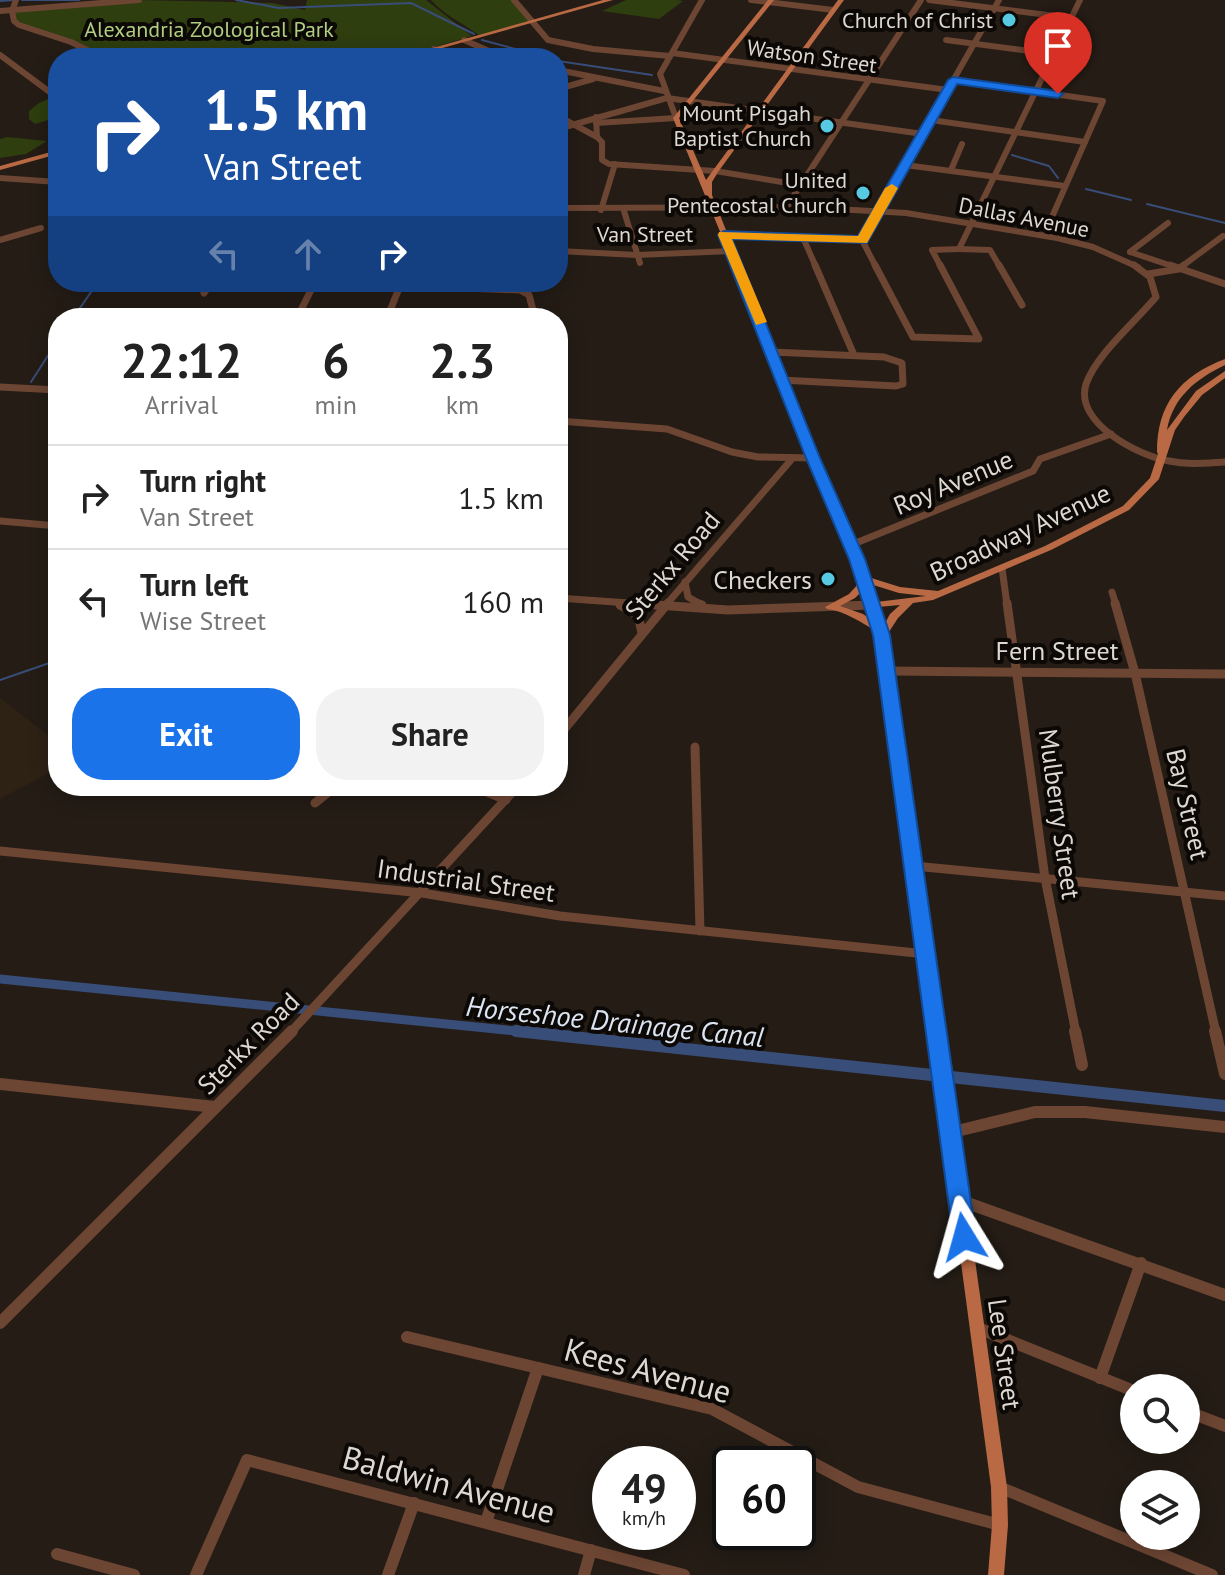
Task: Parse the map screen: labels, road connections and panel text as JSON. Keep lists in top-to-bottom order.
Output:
{
  "streets": {
    "main road": ["Broadway Avenue", "Lee Street"],
    "street": [
      "Watson Street",
      "Dallas Avenue",
      "Van Street",
      "Roy Avenue",
      "Sterkx Road",
      "Fern Street",
      "Bay Street",
      "Mulberry Street",
      "Industrial Street",
      "Kees Avenue",
      "Baldwin Avenue"
    ]
  },
  "crossings": [
    ["Dallas Avenue", "Lee Street"],
    ["Van Street", "Lee Street"],
    ["Roy Avenue", "Lee Street"],
    ["Broadway Avenue", "Mulberry Street"],
    ["Broadway Avenue", "Lee Street"],
    ["Sterkx Road", "Industrial Street"],
    ["Fern Street", "Bay Street"],
    ["Fern Street", "Mulberry Street"],
    ["Fern Street", "Lee Street"],
    ["Industrial Street", "Lee Street"],
    ["Lee Street", "Kees Avenue"]
  ],
  "water": ["Horseshoe Drainage Canal"],
  "parks": ["Alexandria Zoological Park"],
  "places": [
    "Church of Christ",
    "Mount Pisgah Baptist Church",
    "United Pentecostal Church",
    "Checkers"
  ],
  "page": {
    "turn": ["1.5 km", "Van Street"],
    "eta": [
      "22:12",
      "Arrival",
      "6",
      "min",
      "2.3",
      "km"
    ],
    "list": [
      {
        "name": "Turn right",
        "note": "Van Street",
        "value": "1.5 km"
      },
      {
        "name": "Turn left",
        "note": "Wise Street",
        "value": "160 m"
      }
    ],
    "buttons": ["Exit", "Share"],
    "speed": "49 km/h",
    "limit": "60"
  }
}
